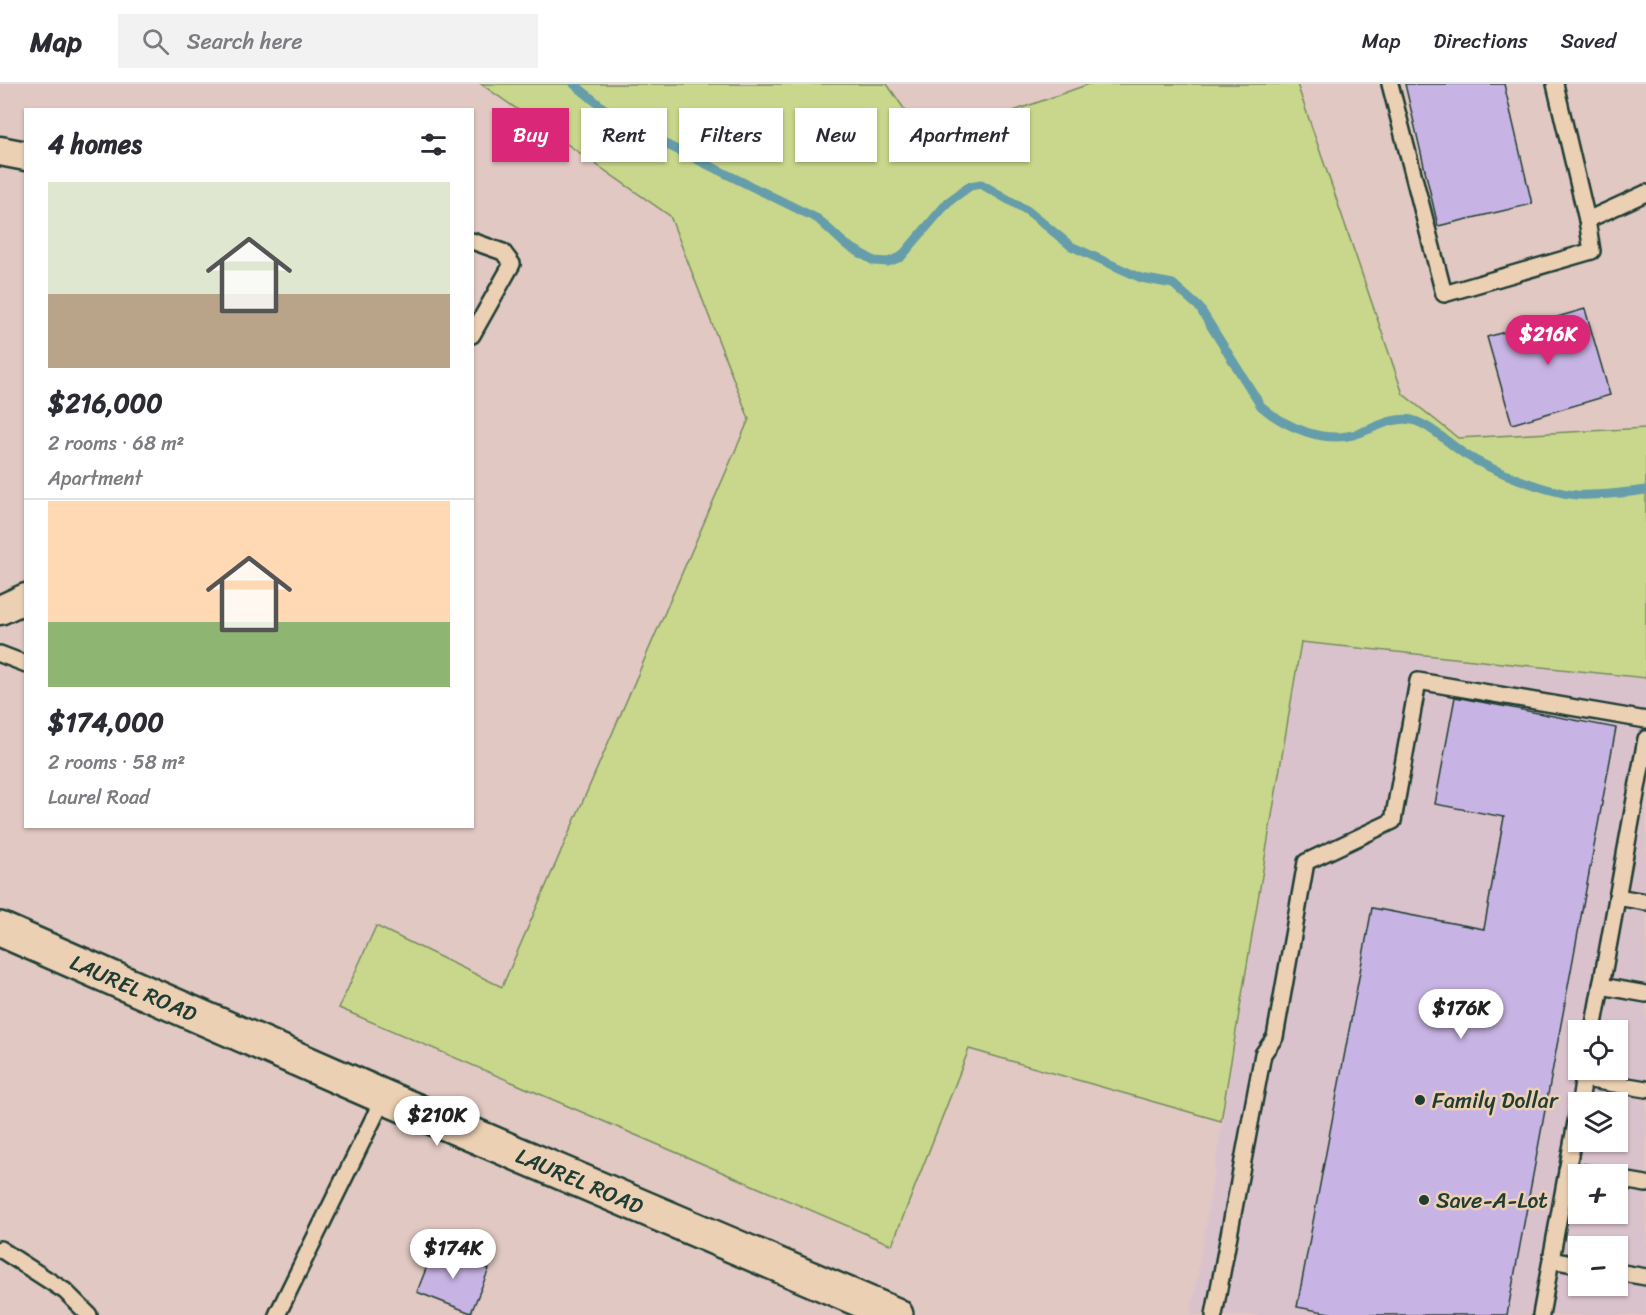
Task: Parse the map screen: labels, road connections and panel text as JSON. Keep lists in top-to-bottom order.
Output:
{
  "streets": {
    "main road": ["LAUREL ROAD"]
  },
  "places": ["Family Dollar", "Save-A-Lot"],
  "page": {
    "header": "Map",
    "search": "Search here",
    "nav": ["Map", "Directions", "Saved"],
    "chip": [
      "Buy",
      "Rent",
      "Filters",
      "New",
      "Apartment"
    ],
    "heading": "4 homes",
    "list": [
      {
        "name": "$216,000",
        "note": "2 rooms · 68 m² · Apartment"
      },
      {
        "name": "$174,000",
        "note": "2 rooms · 58 m² · Laurel Road"
      }
    ],
    "price": [
      "$216K",
      "$176K",
      "$210K",
      "$174K"
    ],
    "map_buttons": ["+", "−"]
  }
}
